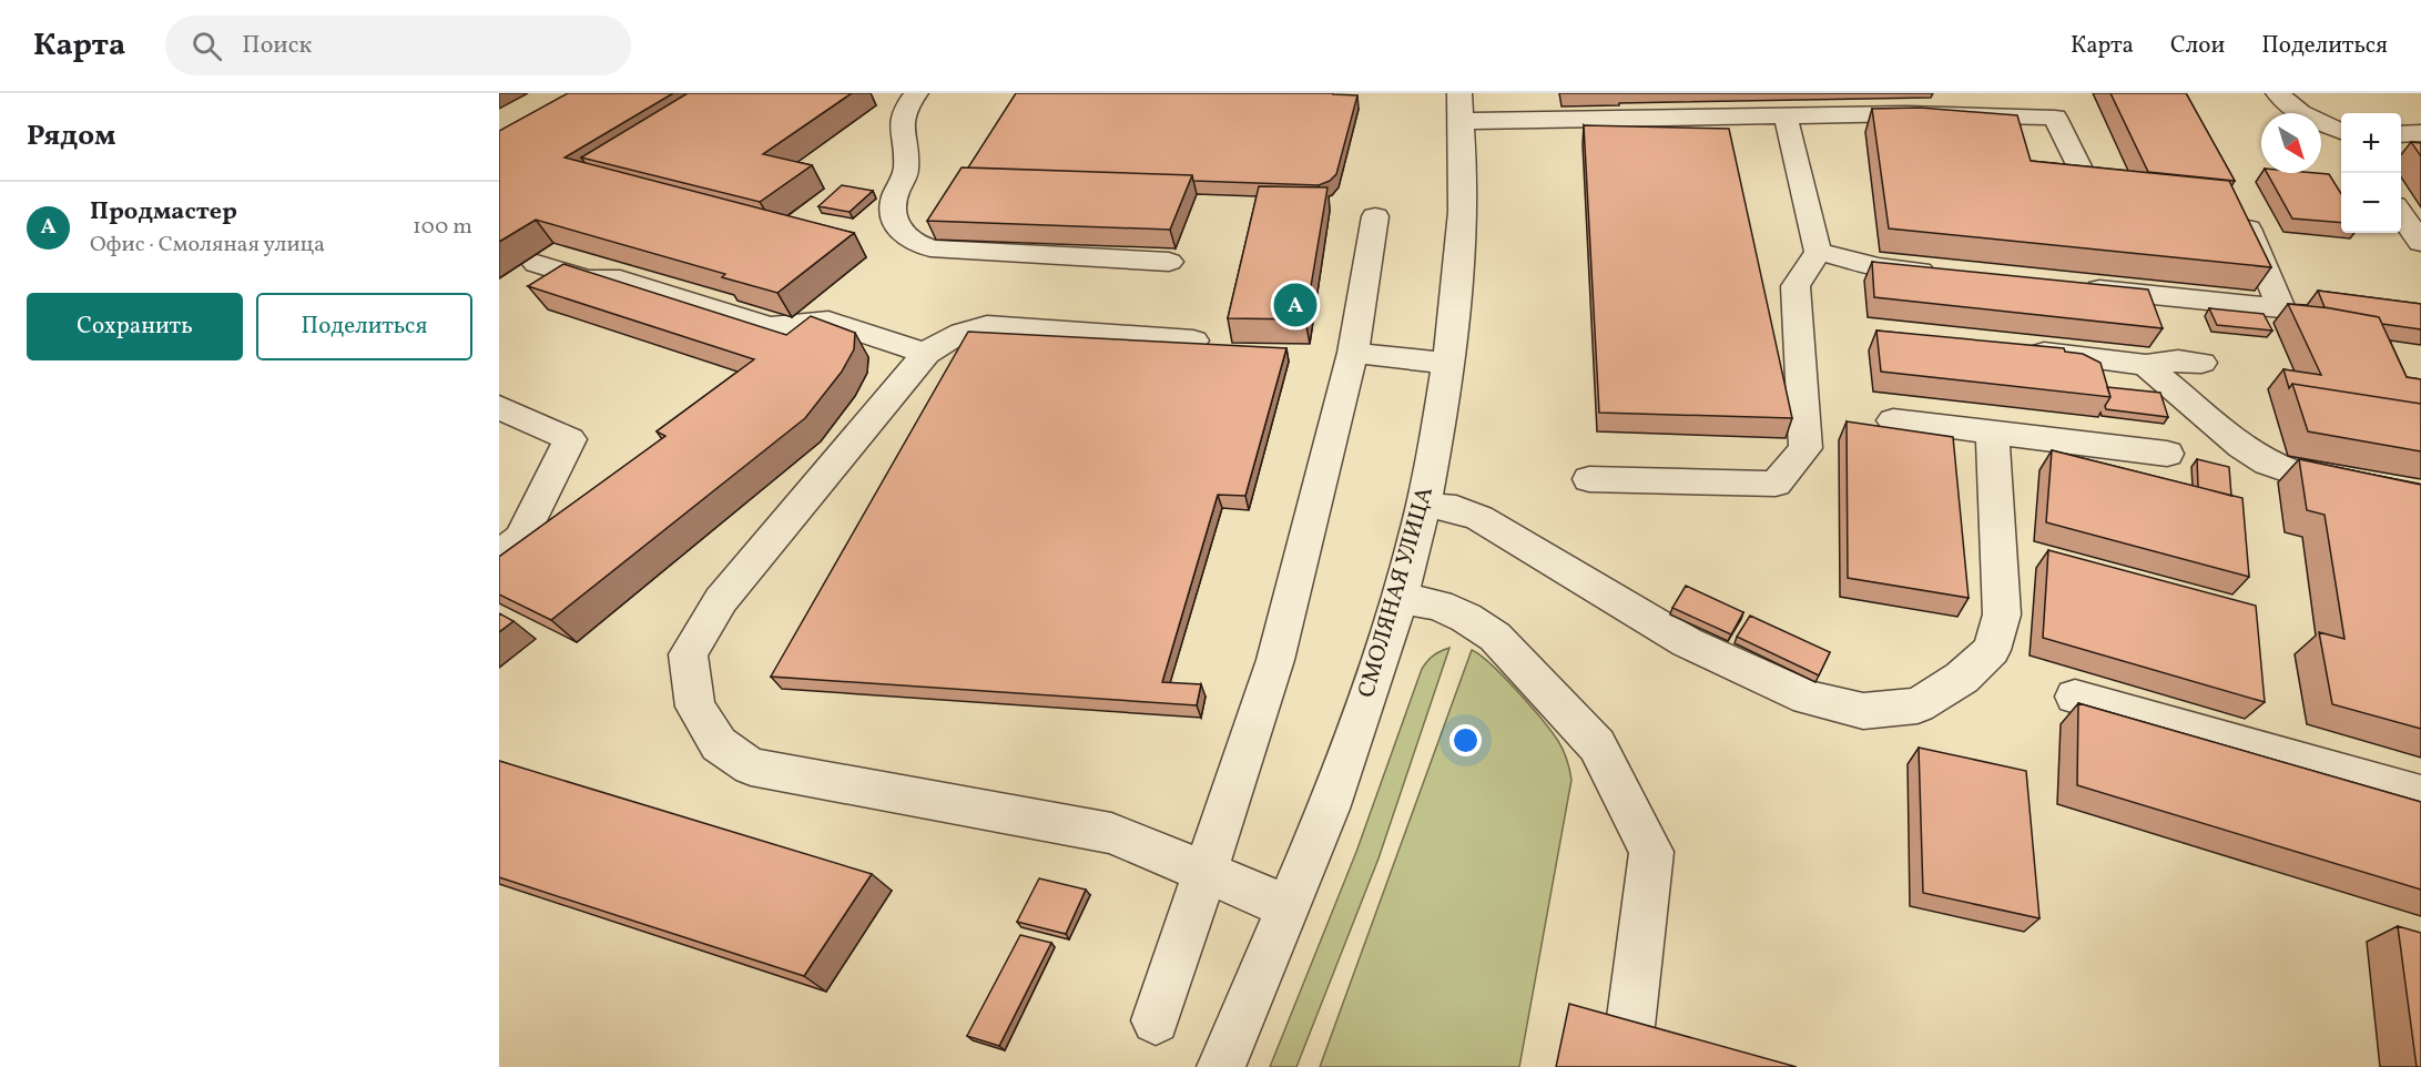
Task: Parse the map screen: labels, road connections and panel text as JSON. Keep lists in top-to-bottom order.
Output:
{
  "streets": {
    "street": ["СМОЛЯНАЯ УЛИЦА"]
  },
  "north": "bottom right",
  "page": {
    "header": "Карта",
    "search": "Поиск",
    "nav": ["Карта", "Слои", "Поделиться"],
    "heading": "Рядом",
    "map_buttons": ["+", "−"],
    "list": [
      {
        "mark": "A",
        "name": "Продмастер",
        "note": "Офис · Смоляная улица",
        "value": "100 m"
      }
    ],
    "buttons": ["Сохранить", "Поделиться"],
    "pins": "A"
  }
}
